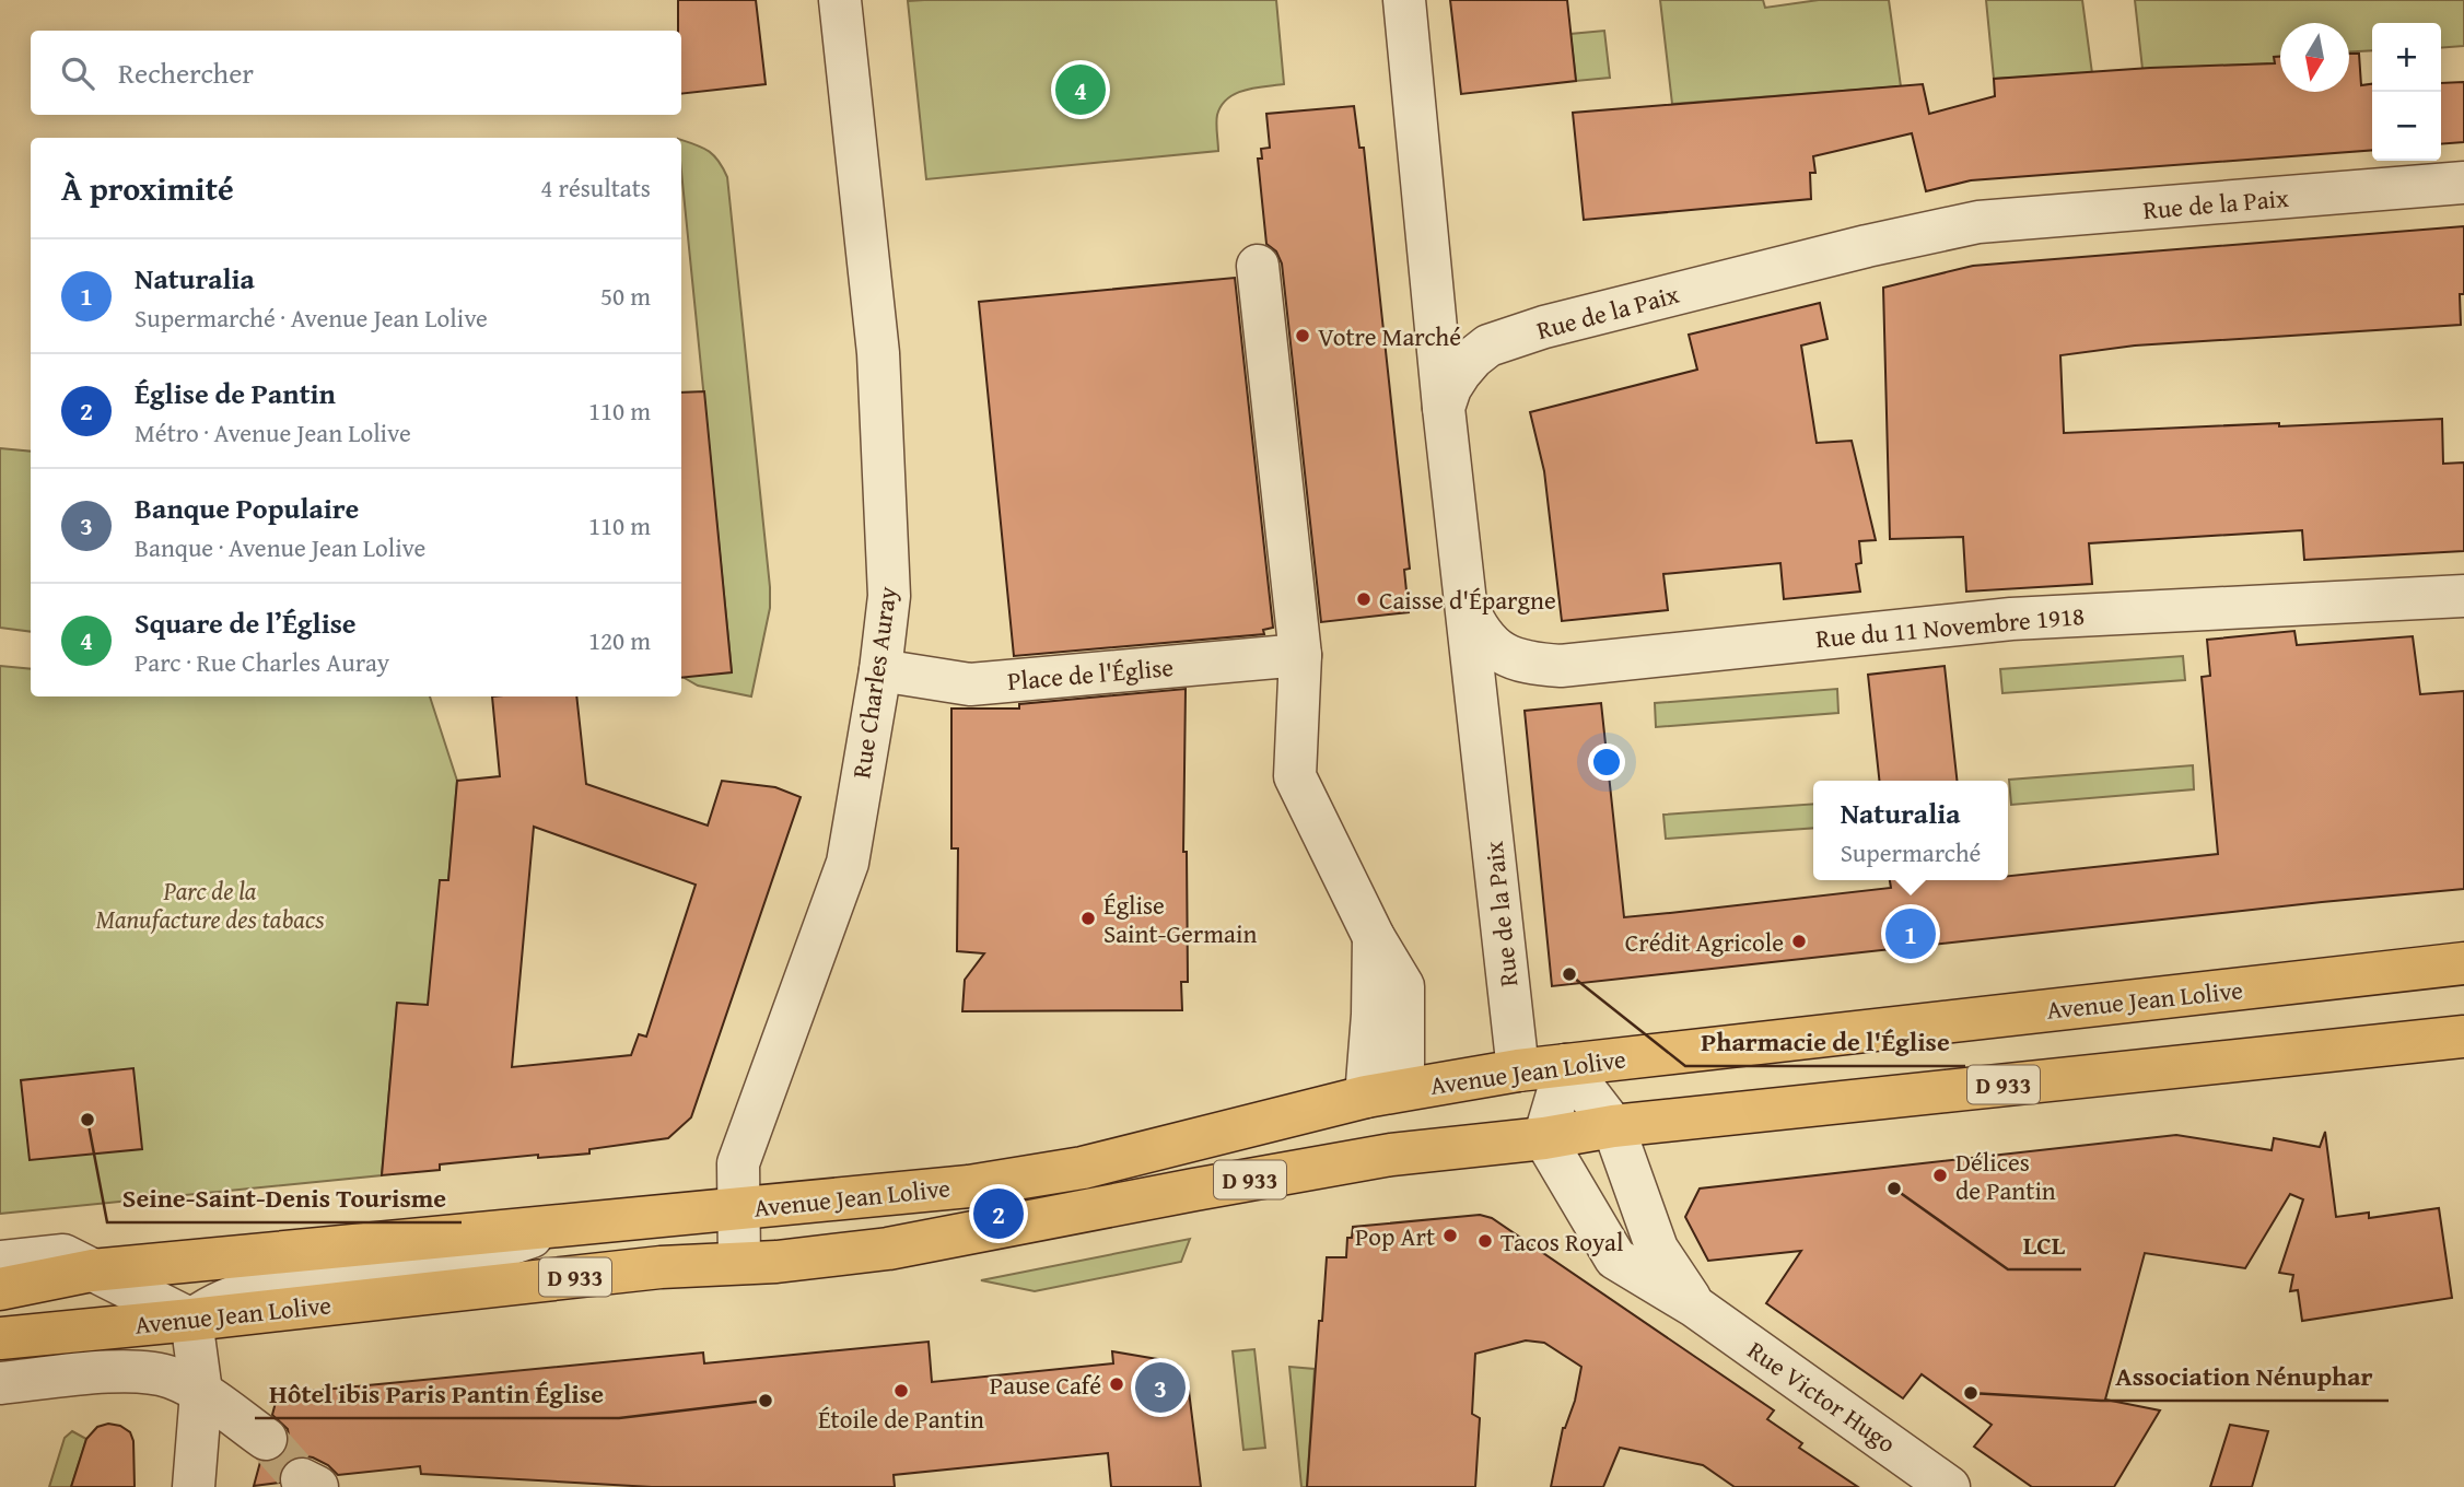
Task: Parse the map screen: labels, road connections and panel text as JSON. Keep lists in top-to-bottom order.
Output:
{
  "streets": {
    "main road": ["Avenue Jean Lolive", "D 933"],
    "street": [
      "Rue de la Paix",
      "Rue du 11 Novembre 1918",
      "Place de l'Église",
      "Rue Charles Auray",
      "Rue Victor Hugo"
    ]
  },
  "crossings": [
    ["Rue de la Paix", "Rue du 11 Novembre 1918"],
    ["Rue de la Paix", "Avenue Jean Lolive"],
    ["Place de l'Église", "Rue Charles Auray"],
    ["Rue Charles Auray", "Avenue Jean Lolive"],
    ["Avenue Jean Lolive", "Rue Victor Hugo"]
  ],
  "parks": ["Parc de la Manufacture des tabacs"],
  "places": [
    "Votre Marché",
    "Caisse d'Épargne",
    "Église Saint-Germain",
    "Crédit Agricole",
    "Pharmacie de l'Église",
    "Seine-Saint-Denis Tourisme",
    "Délices de Pantin",
    "LCL",
    "Pop Art",
    "Tacos Royal",
    "Pause Café",
    "Étoile de Pantin",
    "Association Nénuphar",
    "Hôtel ibis Paris Pantin Église"
  ],
  "north": "bottom",
  "page": {
    "map_buttons": ["+", "−"],
    "search": "Rechercher",
    "pins": [
      "4",
      "1",
      "2",
      "3"
    ],
    "heading": ["À proximité", "4 résultats"],
    "list": [
      {
        "mark": "1",
        "name": "Naturalia",
        "note": "Supermarché · Avenue Jean Lolive",
        "value": "50 m"
      },
      {
        "mark": "2",
        "name": "Église de Pantin",
        "note": "Métro · Avenue Jean Lolive",
        "value": "110 m"
      },
      {
        "mark": "3",
        "name": "Banque Populaire",
        "note": "Banque · Avenue Jean Lolive",
        "value": "110 m"
      },
      {
        "mark": "4",
        "name": "Square de l’Église",
        "note": "Parc · Rue Charles Auray",
        "value": "120 m"
      }
    ],
    "popup": ["Naturalia", "Supermarché"]
  }
}
